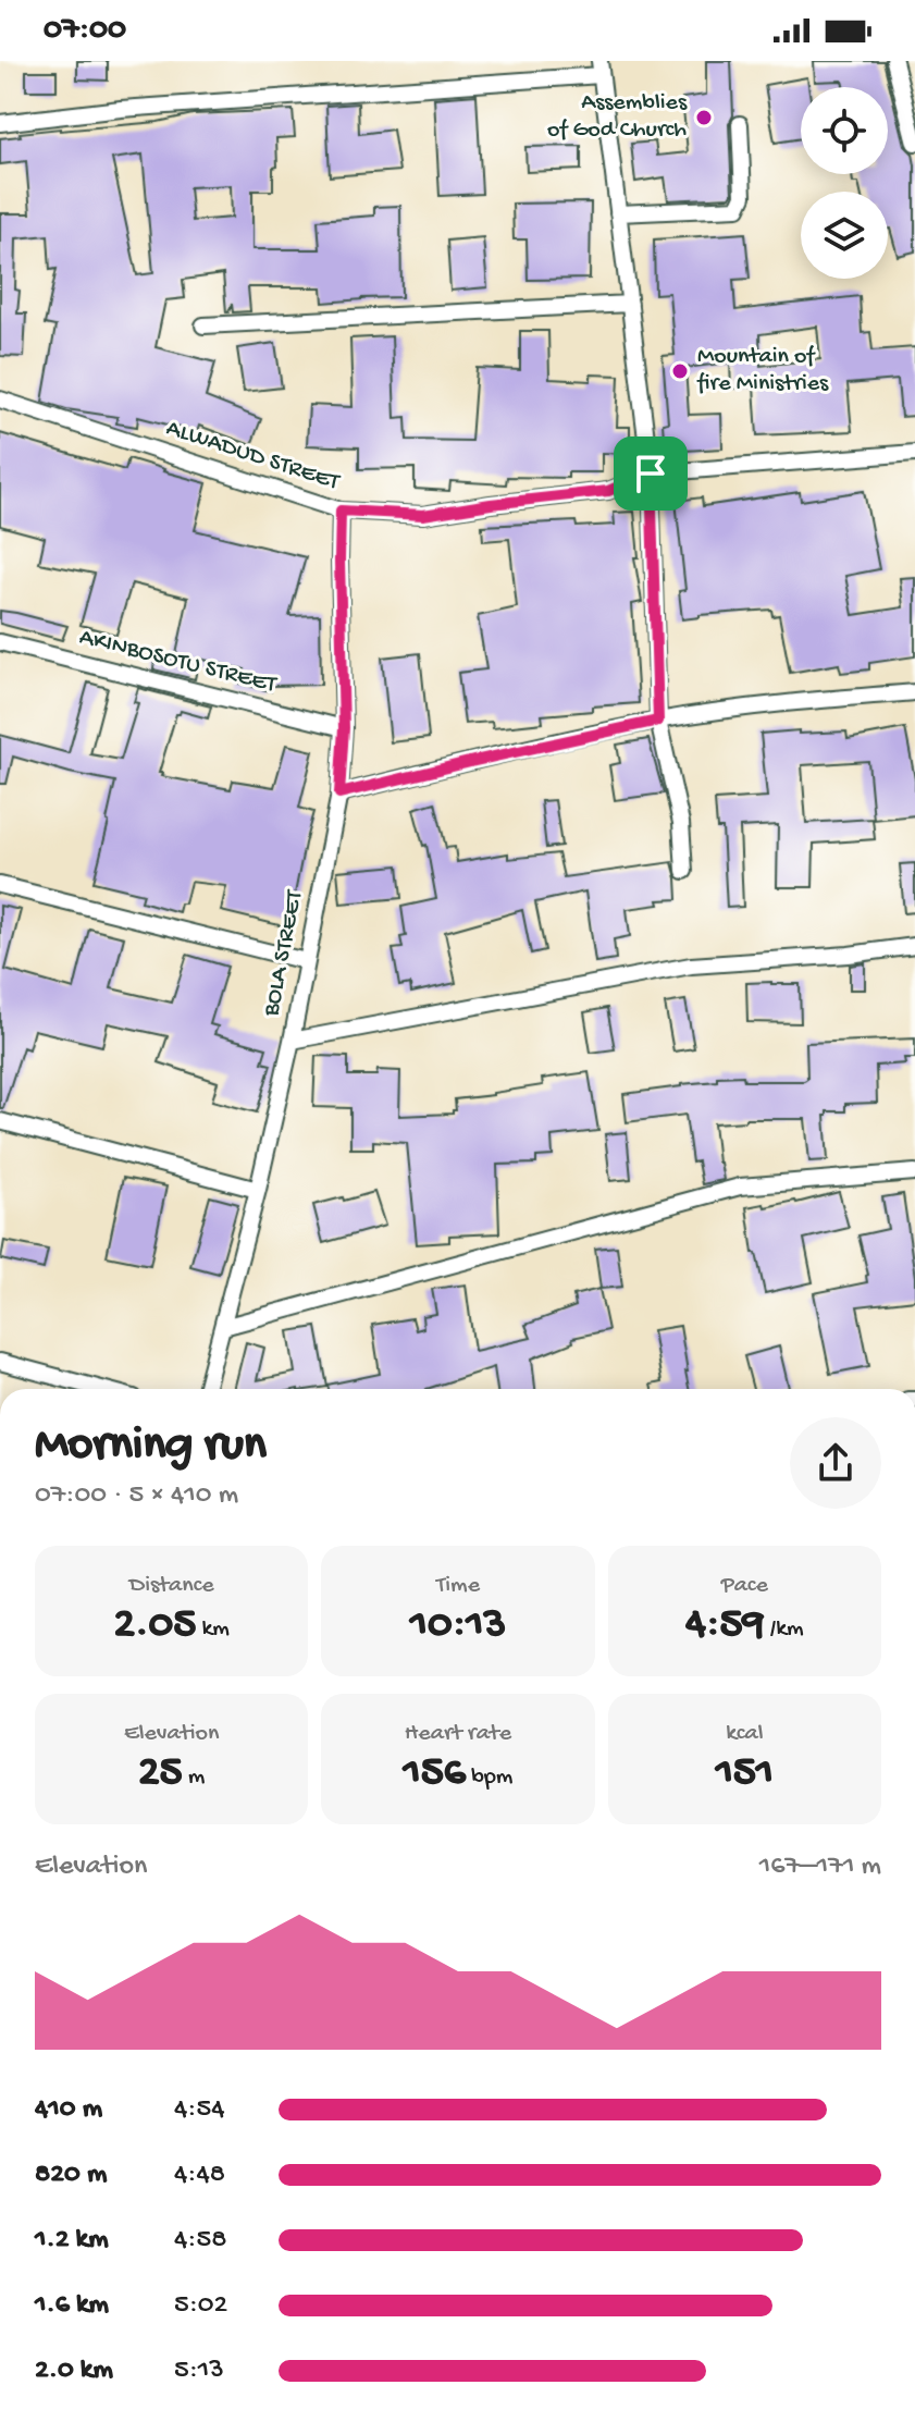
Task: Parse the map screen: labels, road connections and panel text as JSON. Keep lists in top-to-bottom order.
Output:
{
  "streets": {
    "street": ["ALWADUD STREET", "AKINBOSOTU STREET", "BOLA STREET"]
  },
  "crossings": [
    ["ALWADUD STREET", "BOLA STREET"],
    ["AKINBOSOTU STREET", "BOLA STREET"]
  ],
  "places": ["Assemblies of God Church", "Mountain of fire Ministries"],
  "page": {
    "status": "07:00",
    "heading": ["Morning run", "07:00 · 5 × 410 m"],
    "stats": [
      ["Distance", "2.05 km"],
      ["Time", "10:13"],
      ["Pace", "4:59 /km"],
      ["Elevation", "25 m"],
      ["Heart rate", "156 bpm"],
      ["kcal", "151"]
    ],
    "chart": ["Elevation", "167–171 m"],
    "list": [
      {
        "name": "410 m",
        "note": "4:54"
      },
      {
        "name": "820 m",
        "note": "4:48"
      },
      {
        "name": "1.2 km",
        "note": "4:58"
      },
      {
        "name": "1.6 km",
        "note": "5:02"
      },
      {
        "name": "2.0 km",
        "note": "5:13"
      }
    ]
  }
}
